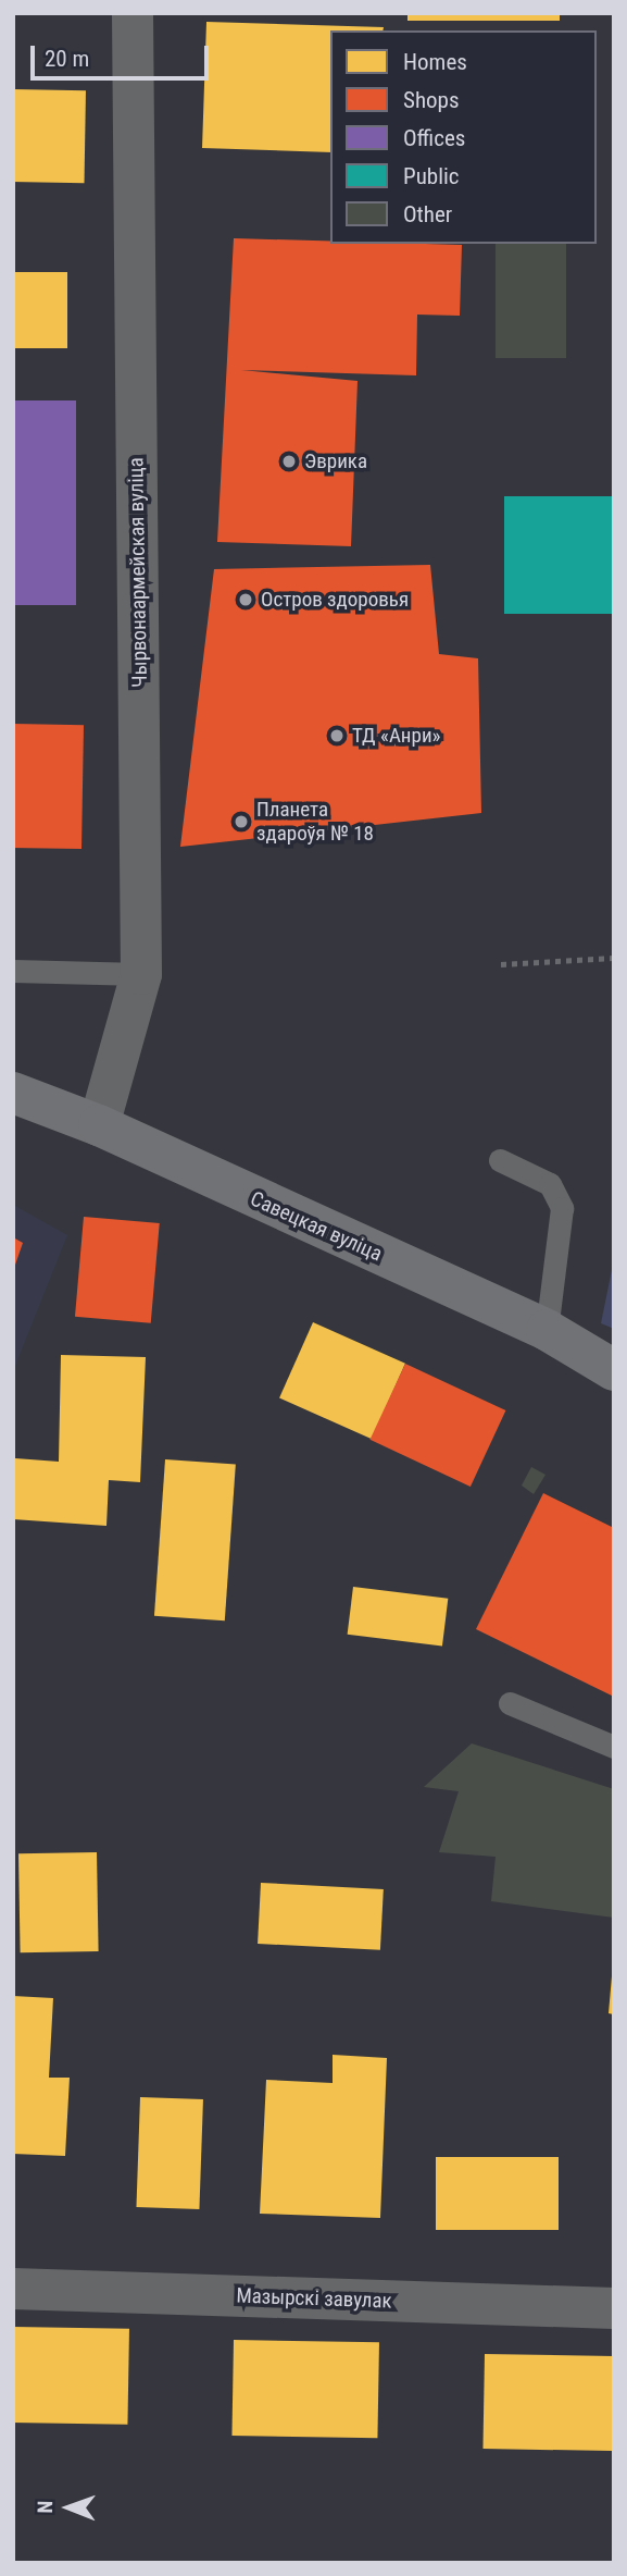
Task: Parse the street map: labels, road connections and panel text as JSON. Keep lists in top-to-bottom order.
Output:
{
  "streets": {
    "main road": ["Савецкая вуліца"],
    "street": ["Чырвонаармейская вуліца", "Мазырскі завулак"]
  },
  "crossings": [
    ["Чырвонаармейская вуліца", "Савецкая вуліца"]
  ],
  "places": [
    "Эврика",
    "Остров здоровья",
    "ТД «Анри»",
    "Планета здароўя № 18"
  ],
  "legend": [
    "Homes",
    "Shops",
    "Offices",
    "Public",
    "Other"
  ],
  "scale_bar": "20 m",
  "north": "left"
}
